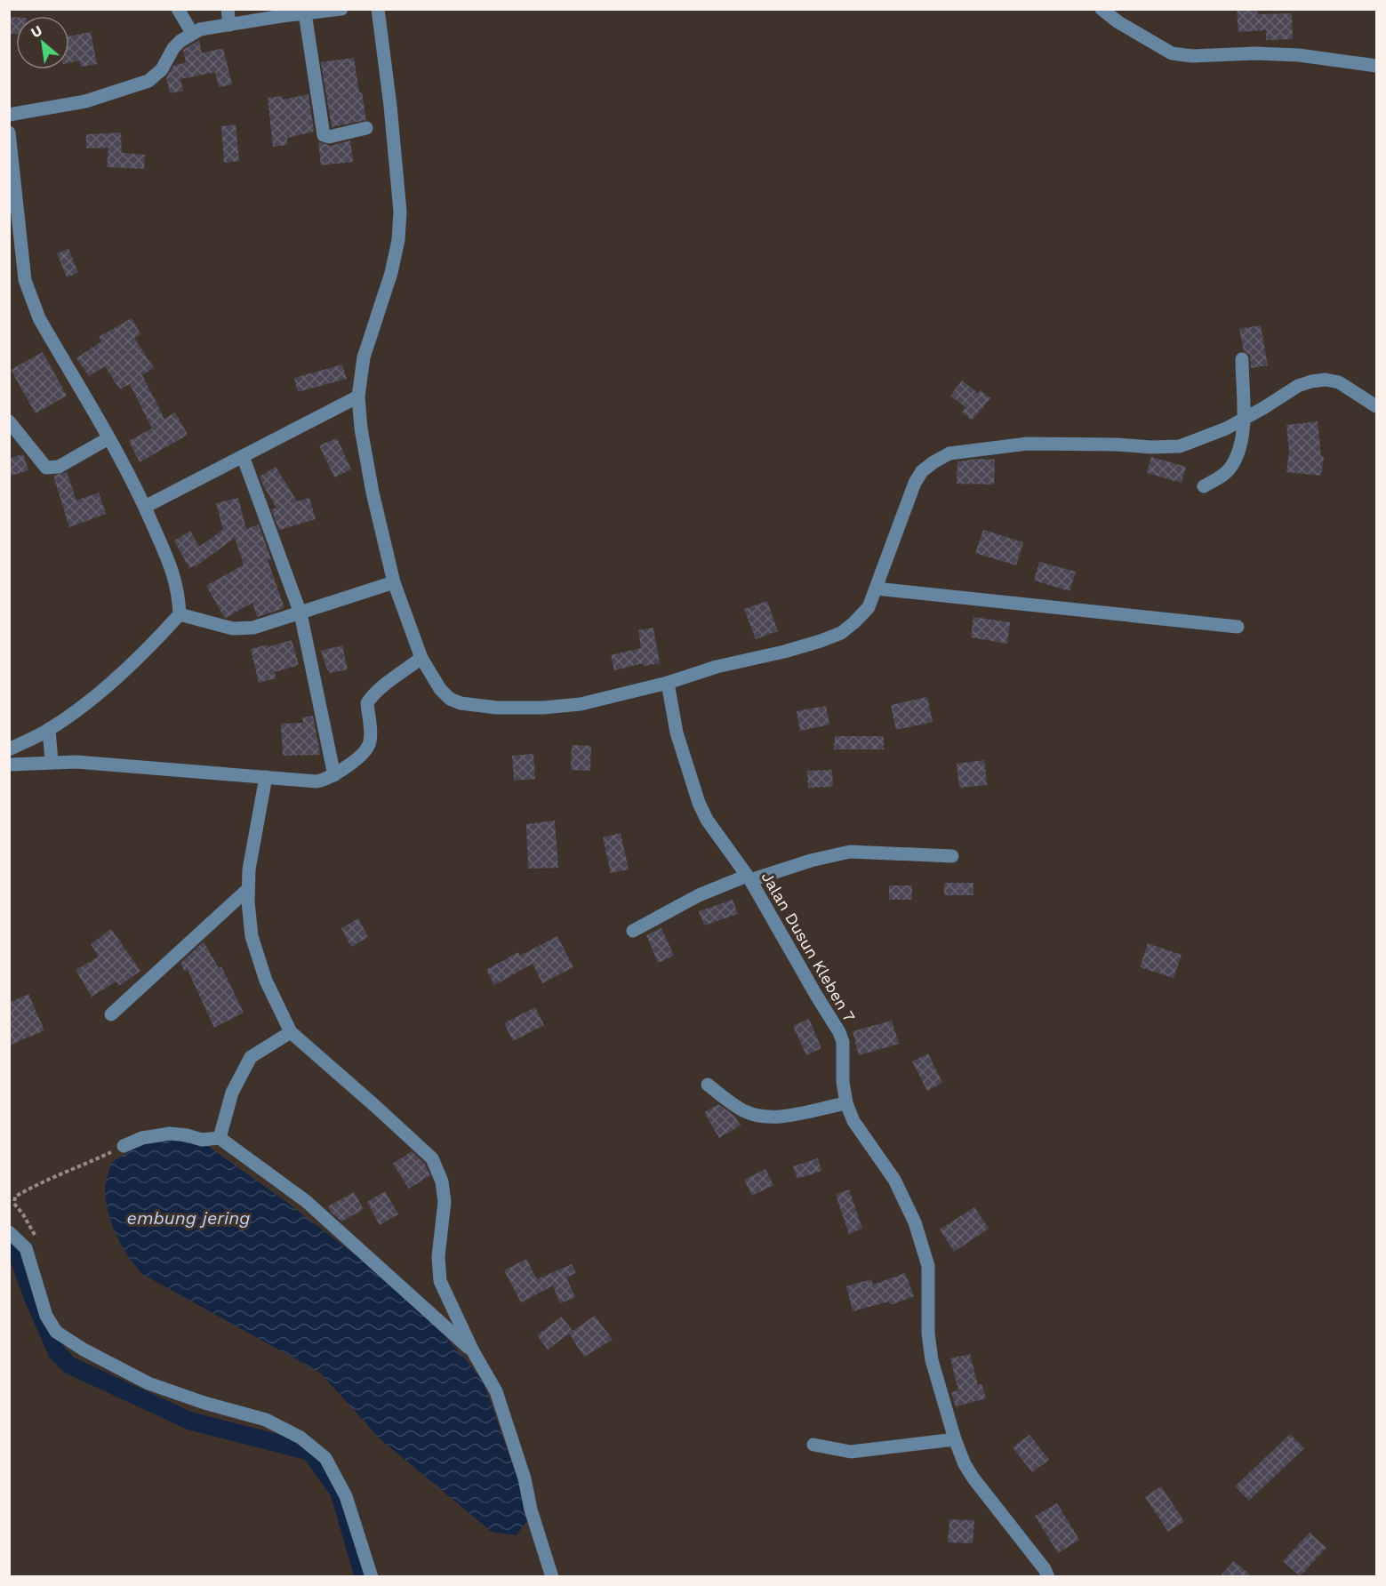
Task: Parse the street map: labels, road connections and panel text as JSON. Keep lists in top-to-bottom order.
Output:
{
  "streets": {
    "street": ["Jalan Dusun Kleben 7"]
  },
  "water": ["embung jering"],
  "north": "top left"
}
